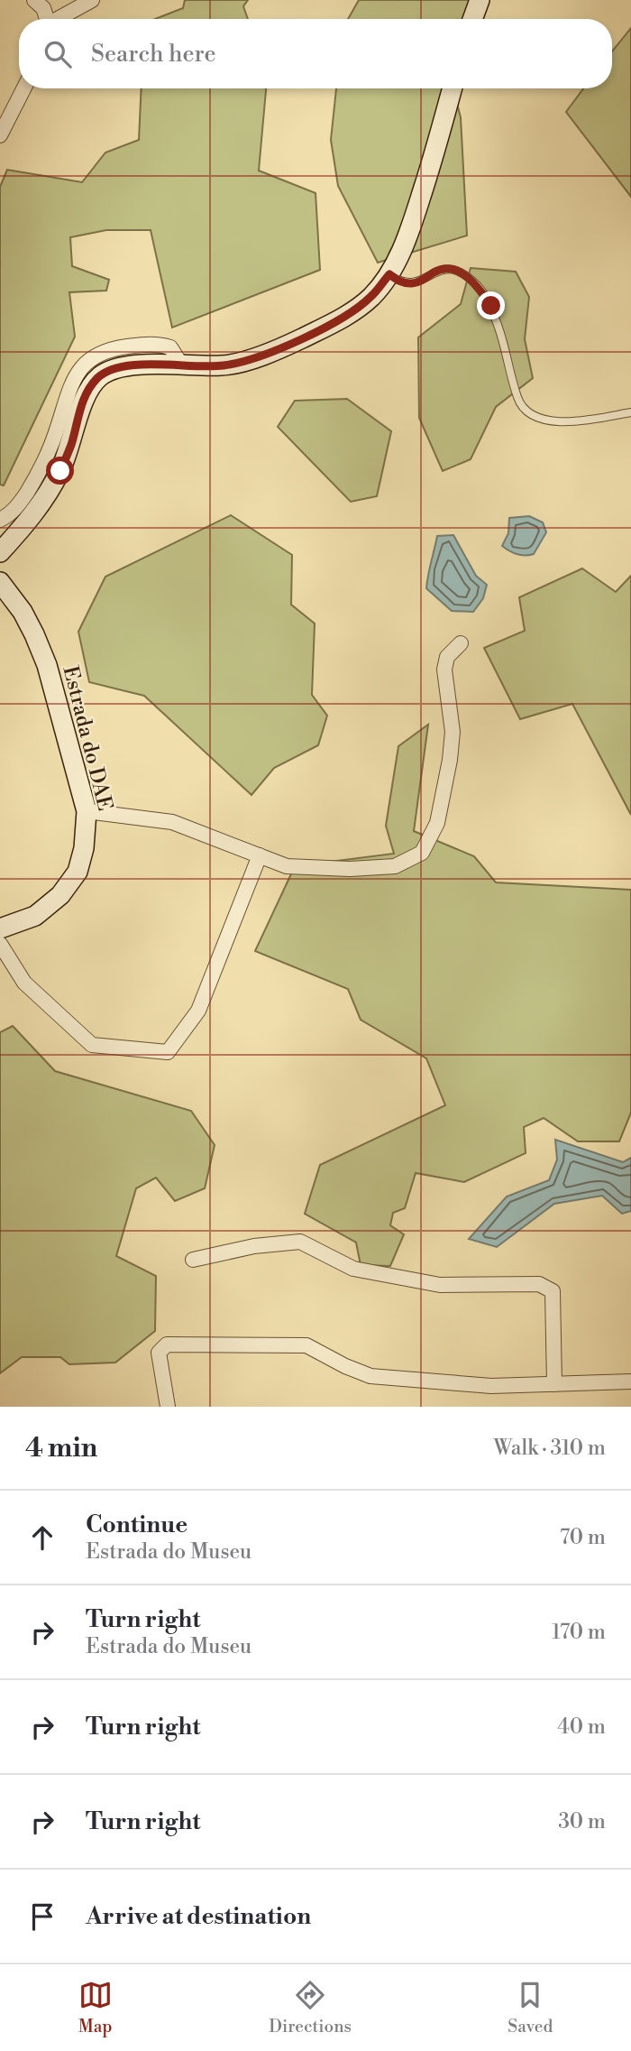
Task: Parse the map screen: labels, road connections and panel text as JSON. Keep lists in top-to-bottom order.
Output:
{
  "streets": {
    "street": ["Estrada do DAE"]
  },
  "page": {
    "search": "Search here",
    "heading": ["4 min", "Walk · 310 m"],
    "list": [
      ["Continue", "Estrada do Museu", "70 m"],
      ["Turn right", "Estrada do Museu", "170 m"],
      ["Turn right", "40 m"],
      ["Turn right", "30 m"],
      "Arrive at destination"
    ],
    "nav": ["Map", "Directions", "Saved"]
  }
}
